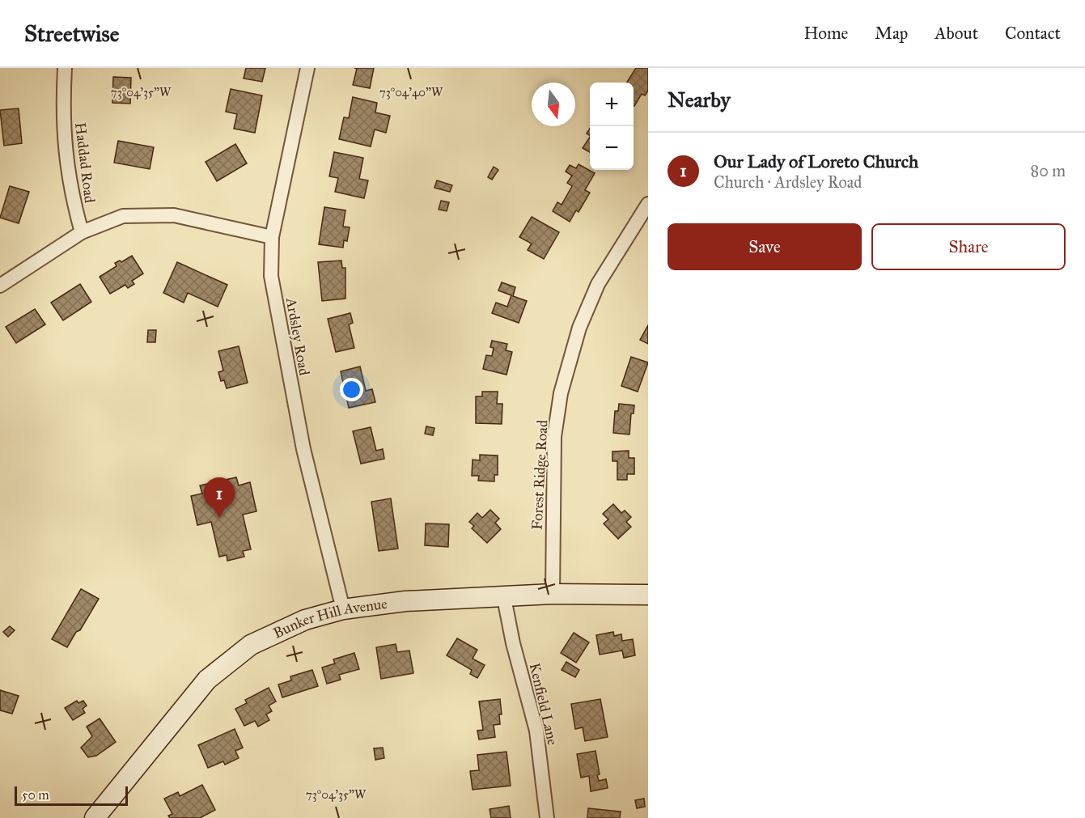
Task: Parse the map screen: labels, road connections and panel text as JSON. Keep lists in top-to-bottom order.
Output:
{
  "streets": {
    "main road": ["Bunker Hill Avenue"],
    "street": [
      "Haddad Road",
      "Ardsley Road",
      "Forest Ridge Road",
      "Kenfield Lane"
    ]
  },
  "crossings": [
    ["Ardsley Road", "Bunker Hill Avenue"],
    ["Forest Ridge Road", "Bunker Hill Avenue"],
    ["Bunker Hill Avenue", "Kenfield Lane"]
  ],
  "scale_bar": "50 m",
  "north": "bottom",
  "page": {
    "header": "Streetwise",
    "nav": [
      "Home",
      "Map",
      "About",
      "Contact"
    ],
    "heading": "Nearby",
    "map_buttons": ["+", "−"],
    "list": [
      {
        "mark": "1",
        "name": "Our Lady of Loreto Church",
        "note": "Church · Ardsley Road",
        "value": "80 m"
      }
    ],
    "buttons": ["Save", "Share"],
    "pins": "1",
    "scale": "50 m"
  },
  "coordinates": ["73°04'35\"W", "73°04'40\"W"]
}
